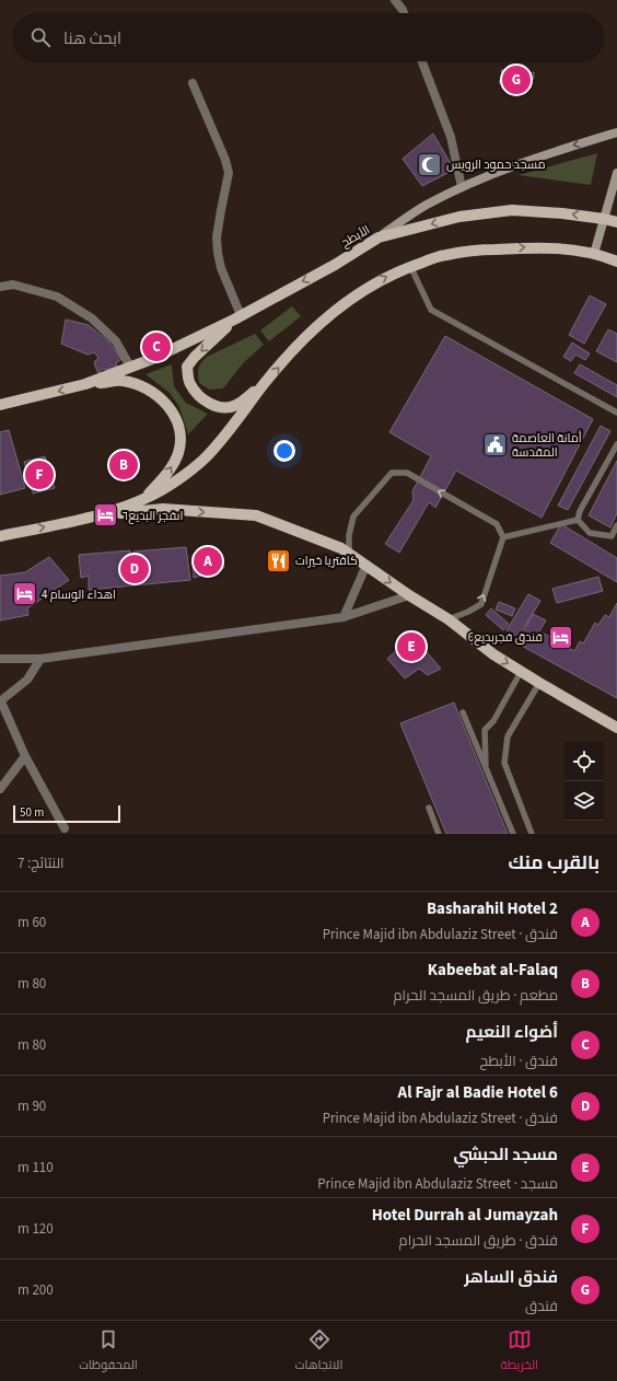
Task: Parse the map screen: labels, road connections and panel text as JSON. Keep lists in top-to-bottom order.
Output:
{
  "streets": {
    "main road": ["الأبطح"]
  },
  "places": {
    "mosque": ["مسجد حمود الرويس"],
    "public building": ["أمانة العاصمة المقدسة"],
    "hotel": ["اىفجر البديع٦", "اهداء الوسام 4", "فندق فجربديع6"],
    "restaurant": ["كافتريا خيرات"]
  },
  "scale_bar": "50 m",
  "page": {
    "search": "ابحث هنا",
    "pins": [
      "G",
      "C",
      "B",
      "F",
      "A",
      "D",
      "E"
    ],
    "scale": "50 m",
    "heading": ["بالقرب منك", "النتائج: 7"],
    "list": [
      {
        "mark": "A",
        "name": "Basharahil Hotel 2",
        "note": "فندق · Prince Majid ibn Abdulaziz Street",
        "value": "60 m"
      },
      {
        "mark": "B",
        "name": "Kabeebat al-Falaq",
        "note": "مطعم · طريق المسجد الحرام",
        "value": "80 m"
      },
      {
        "mark": "C",
        "name": "أضواء النعيم",
        "note": "فندق · الأبطح",
        "value": "80 m"
      },
      {
        "mark": "D",
        "name": "Al Fajr al Badie Hotel 6",
        "note": "فندق · Prince Majid ibn Abdulaziz Street",
        "value": "90 m"
      },
      {
        "mark": "E",
        "name": "مسجد الحبشي",
        "note": "مسجد · Prince Majid ibn Abdulaziz Street",
        "value": "110 m"
      },
      {
        "mark": "F",
        "name": "Hotel Durrah al Jumayzah",
        "note": "فندق · طريق المسجد الحرام",
        "value": "120 m"
      },
      {
        "mark": "G",
        "name": "فندق الساهر",
        "note": "فندق",
        "value": "200 m"
      }
    ],
    "nav": ["الخريطة", "الاتجاهات", "المحفوظات"]
  }
}
